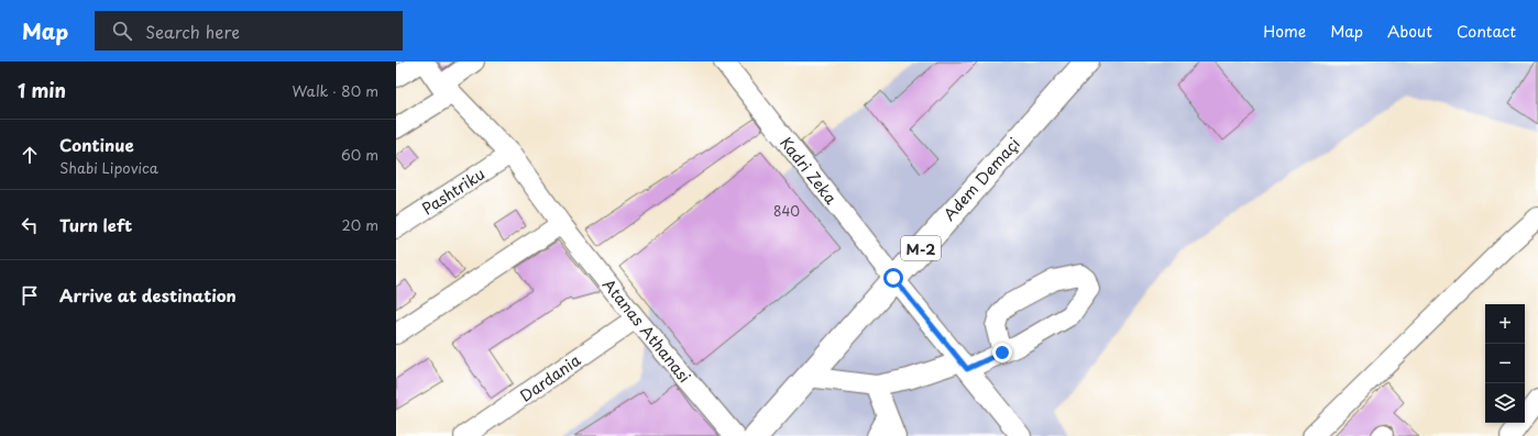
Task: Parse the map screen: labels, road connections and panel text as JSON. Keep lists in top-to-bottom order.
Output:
{
  "streets": {
    "main road": ["Adem Demaçi", "M-2"],
    "street": [
      "Kadri Zeka",
      "Pashtriku",
      "Atanas Athanasi",
      "Dardania"
    ]
  },
  "crossings": [
    ["Kadri Zeka", "Adem Demaçi"],
    ["Pashtriku", "Atanas Athanasi"],
    ["Atanas Athanasi", "Dardania"]
  ],
  "house_numbers": ["840"],
  "page": {
    "header": "Map",
    "search": "Search here",
    "nav": [
      "Home",
      "Map",
      "About",
      "Contact"
    ],
    "heading": ["1 min", "Walk · 80 m"],
    "list": [
      ["Continue", "Shabi Lipovica", "60 m"],
      ["Turn left", "20 m"],
      "Arrive at destination"
    ],
    "map_buttons": ["+", "−"]
  }
}
